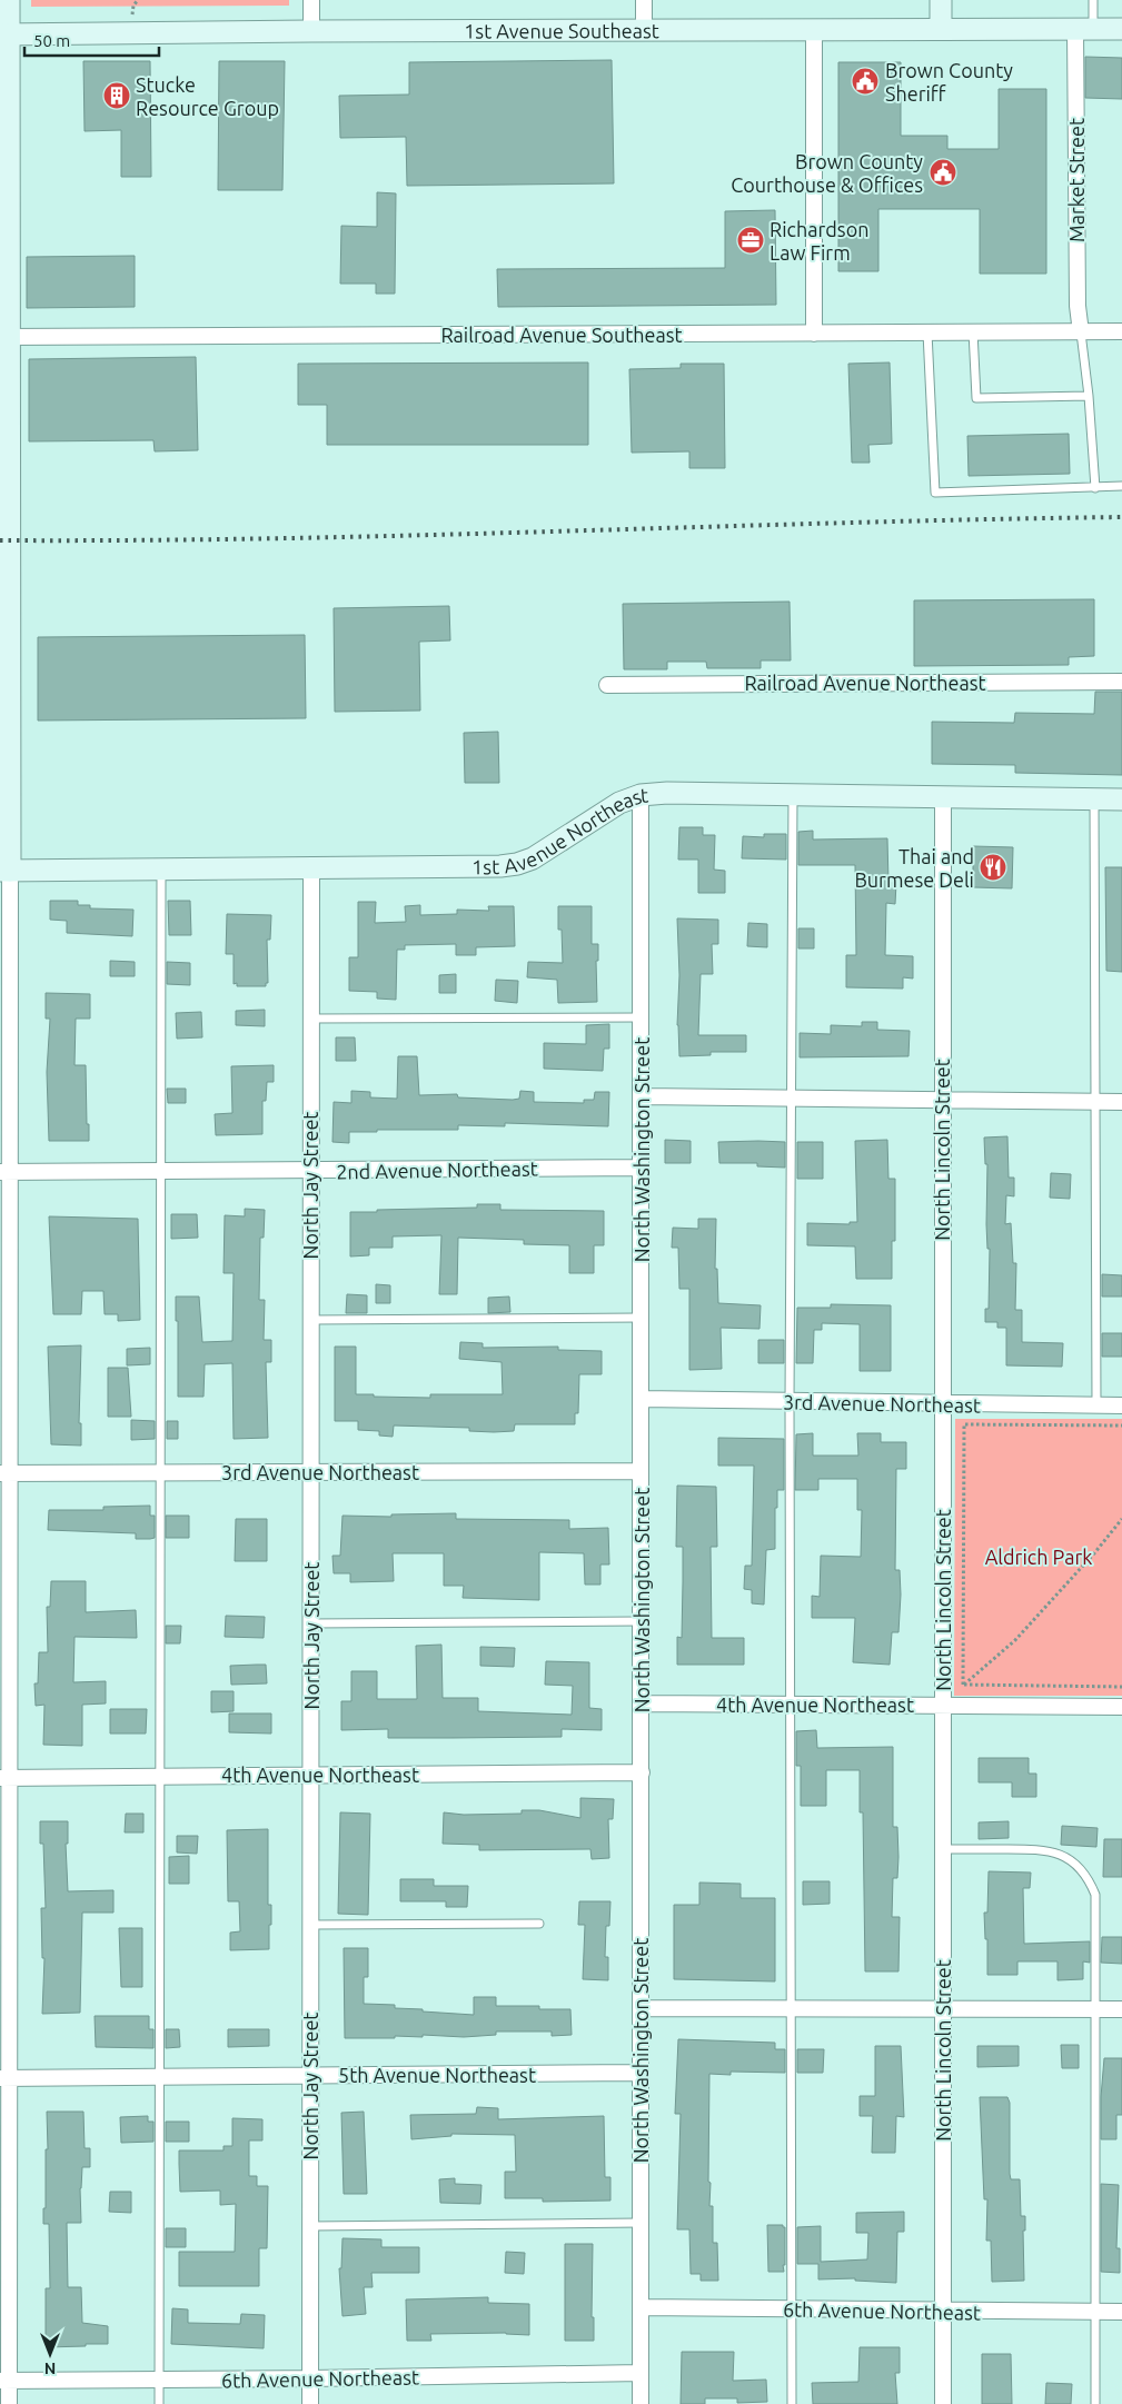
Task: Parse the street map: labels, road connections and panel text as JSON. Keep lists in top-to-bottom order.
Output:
{
  "streets": {
    "street": [
      "1st Avenue Southeast",
      "Market Street",
      "Railroad Avenue Southeast",
      "Railroad Avenue Northeast",
      "1st Avenue Northeast",
      "North Washington Street",
      "North Lincoln Street",
      "2nd Avenue Northeast",
      "North Jay Street",
      "3rd Avenue Northeast",
      "4th Avenue Northeast",
      "5th Avenue Northeast",
      "6th Avenue Northeast"
    ]
  },
  "crossings": [
    ["1st Avenue Southeast", "Market Street"],
    ["Market Street", "Railroad Avenue Southeast"],
    ["1st Avenue Northeast", "North Washington Street"],
    ["1st Avenue Northeast", "North Lincoln Street"],
    ["1st Avenue Northeast", "North Jay Street"],
    ["North Washington Street", "2nd Avenue Northeast"],
    ["North Washington Street", "3rd Avenue Northeast"],
    ["North Washington Street", "4th Avenue Northeast"],
    ["North Washington Street", "5th Avenue Northeast"],
    ["North Washington Street", "6th Avenue Northeast"],
    ["North Lincoln Street", "3rd Avenue Northeast"],
    ["North Lincoln Street", "4th Avenue Northeast"],
    ["North Lincoln Street", "6th Avenue Northeast"],
    ["2nd Avenue Northeast", "North Jay Street"],
    ["North Jay Street", "3rd Avenue Northeast"],
    ["North Jay Street", "4th Avenue Northeast"],
    ["North Jay Street", "5th Avenue Northeast"],
    ["North Jay Street", "6th Avenue Northeast"]
  ],
  "parks": ["Aldrich Park"],
  "places": {
    "public building": ["Brown County Sheriff", "Brown County Courthouse & Offices"],
    "building": ["Stucke Resource Group"],
    "office": ["Richardson Law Firm"],
    "restaurant": ["Thai and Burmese Deli"]
  },
  "scale_bar": "50 m",
  "north": "bottom"
}
